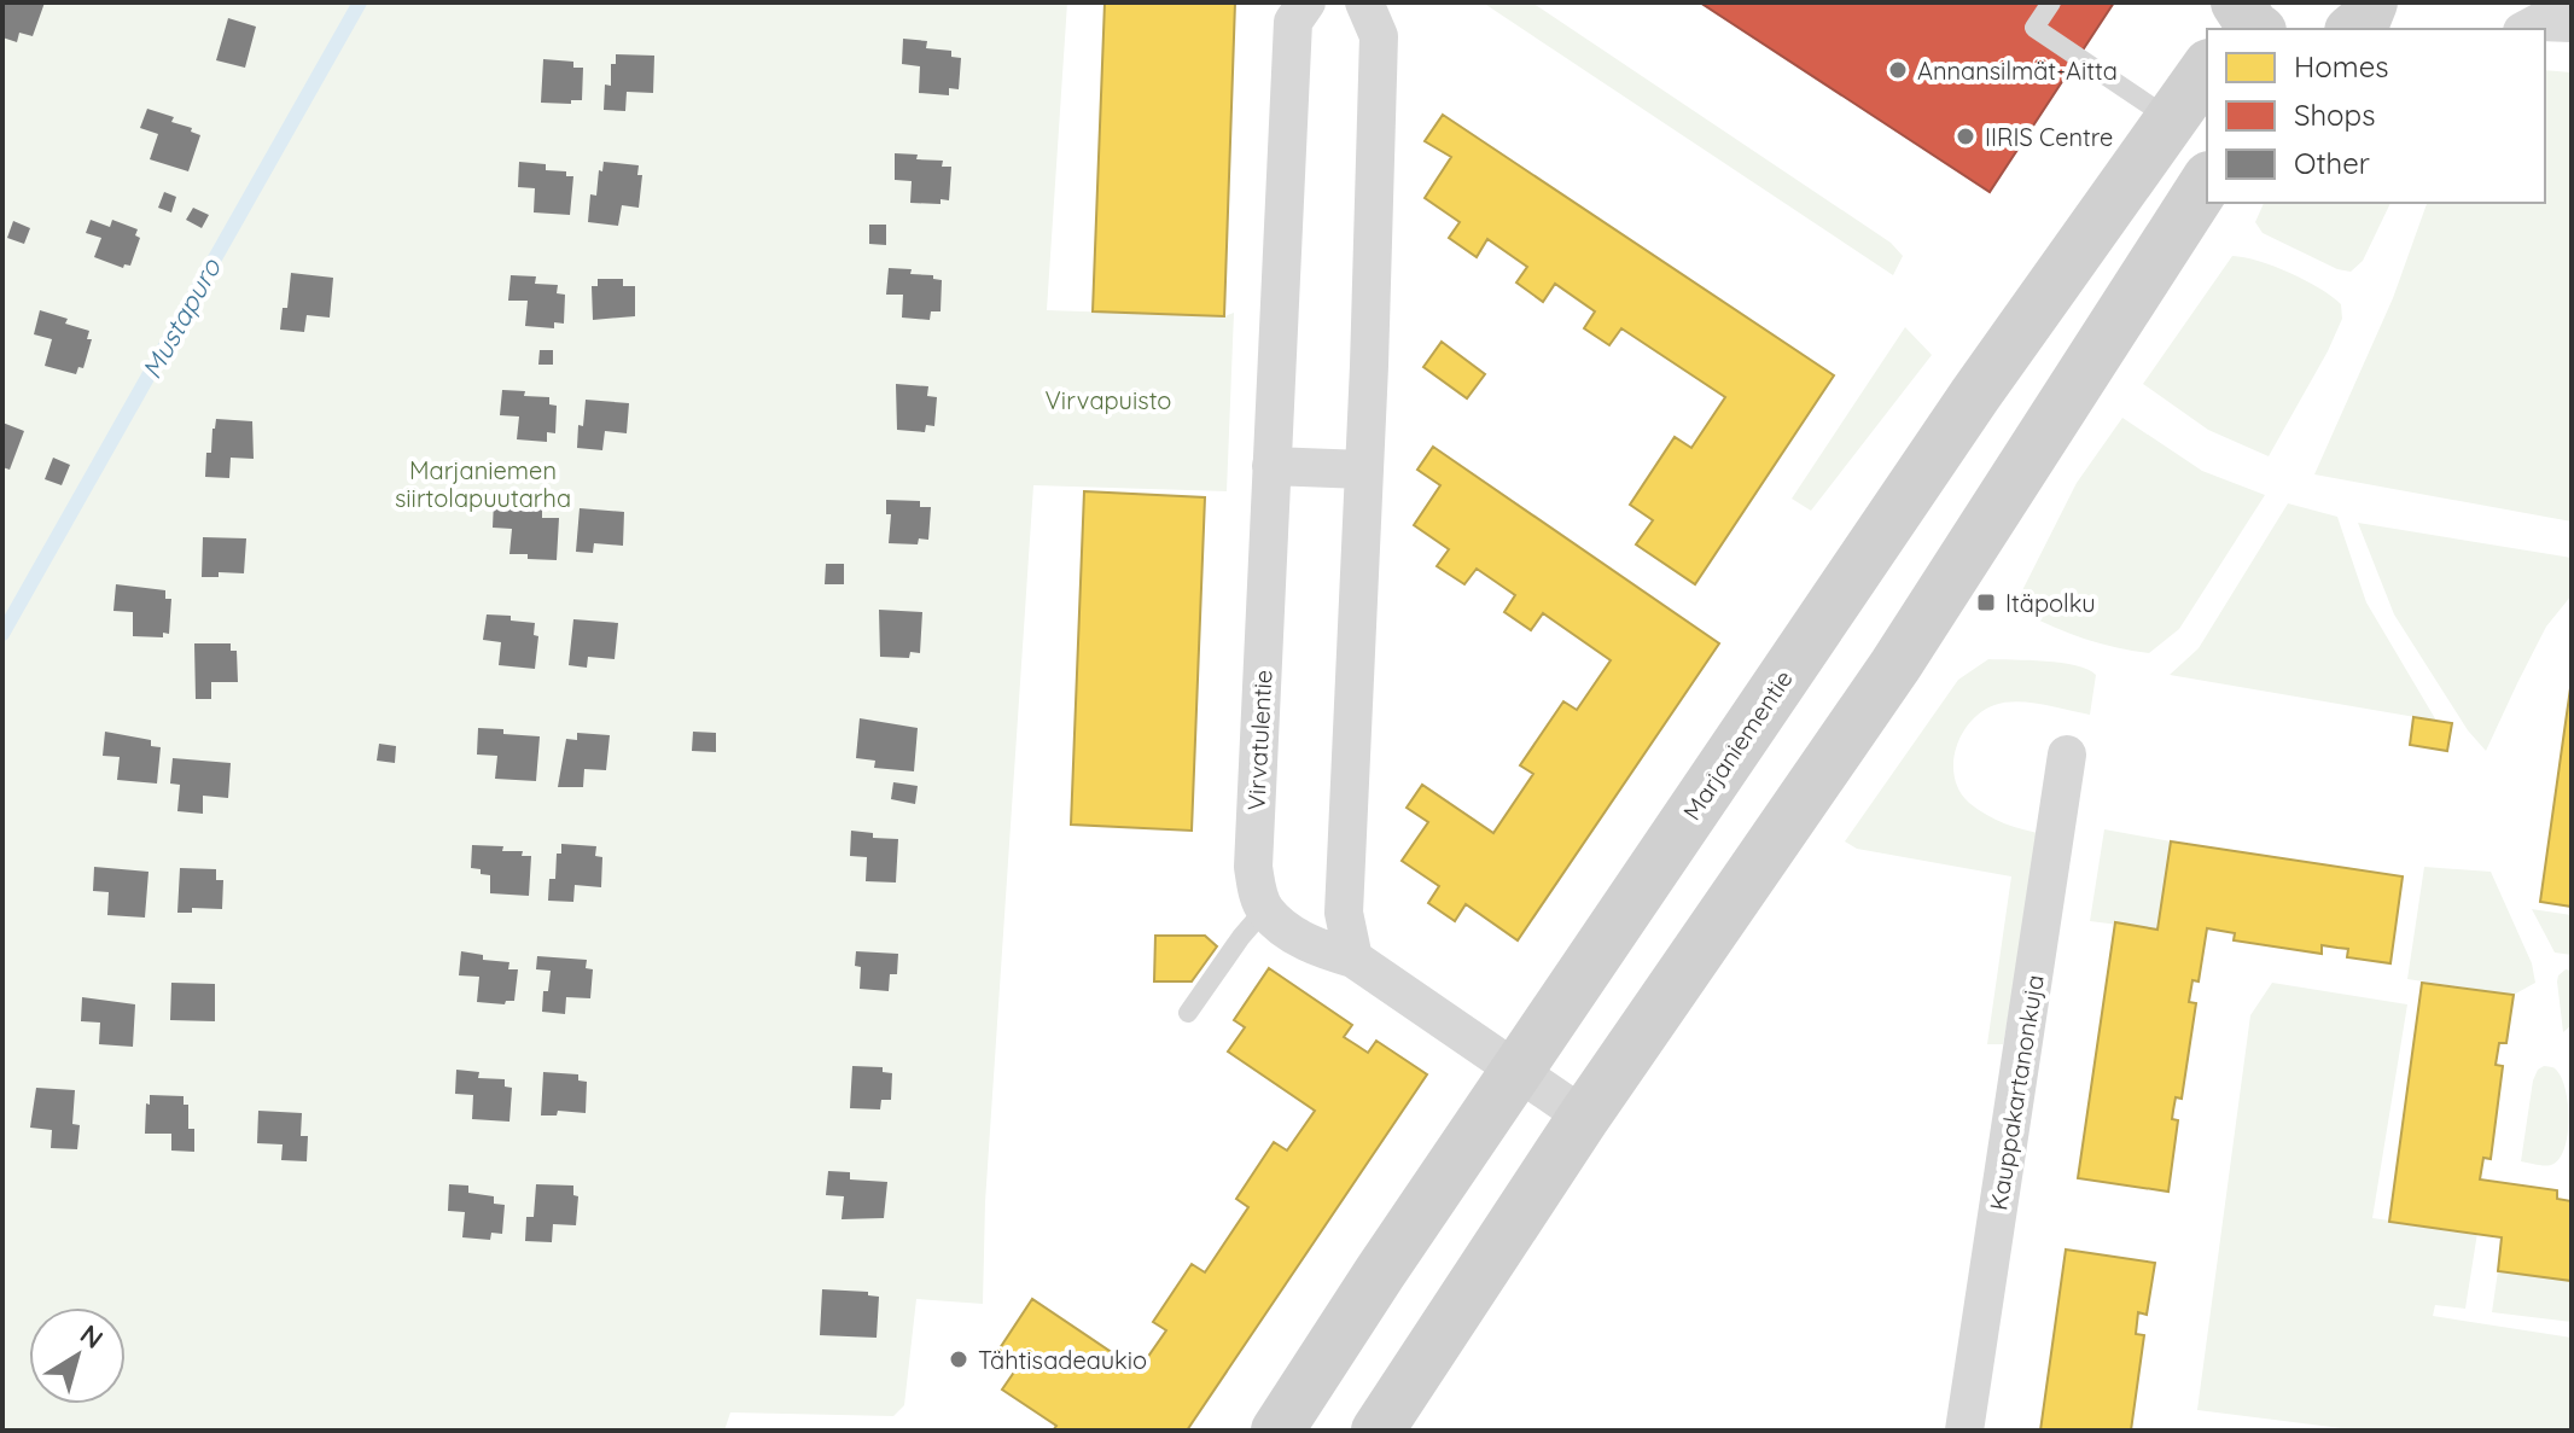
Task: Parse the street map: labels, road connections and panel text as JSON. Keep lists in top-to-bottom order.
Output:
{
  "streets": {
    "main road": ["Marjaniementie"],
    "street": ["Virvatulentie", "Kauppakartanonkuja"]
  },
  "water": ["Mustapuro"],
  "parks": ["Virvapuisto", "Marjaniemen siirtolapuutarha"],
  "places": {
    "other": ["Annansilmät-Aitta", "IIRIS Centre", "Tähtisadeaukio"],
    "transit": ["Itäpolku"]
  },
  "legend": ["Homes", "Shops", "Other"],
  "north": "top right"
}
